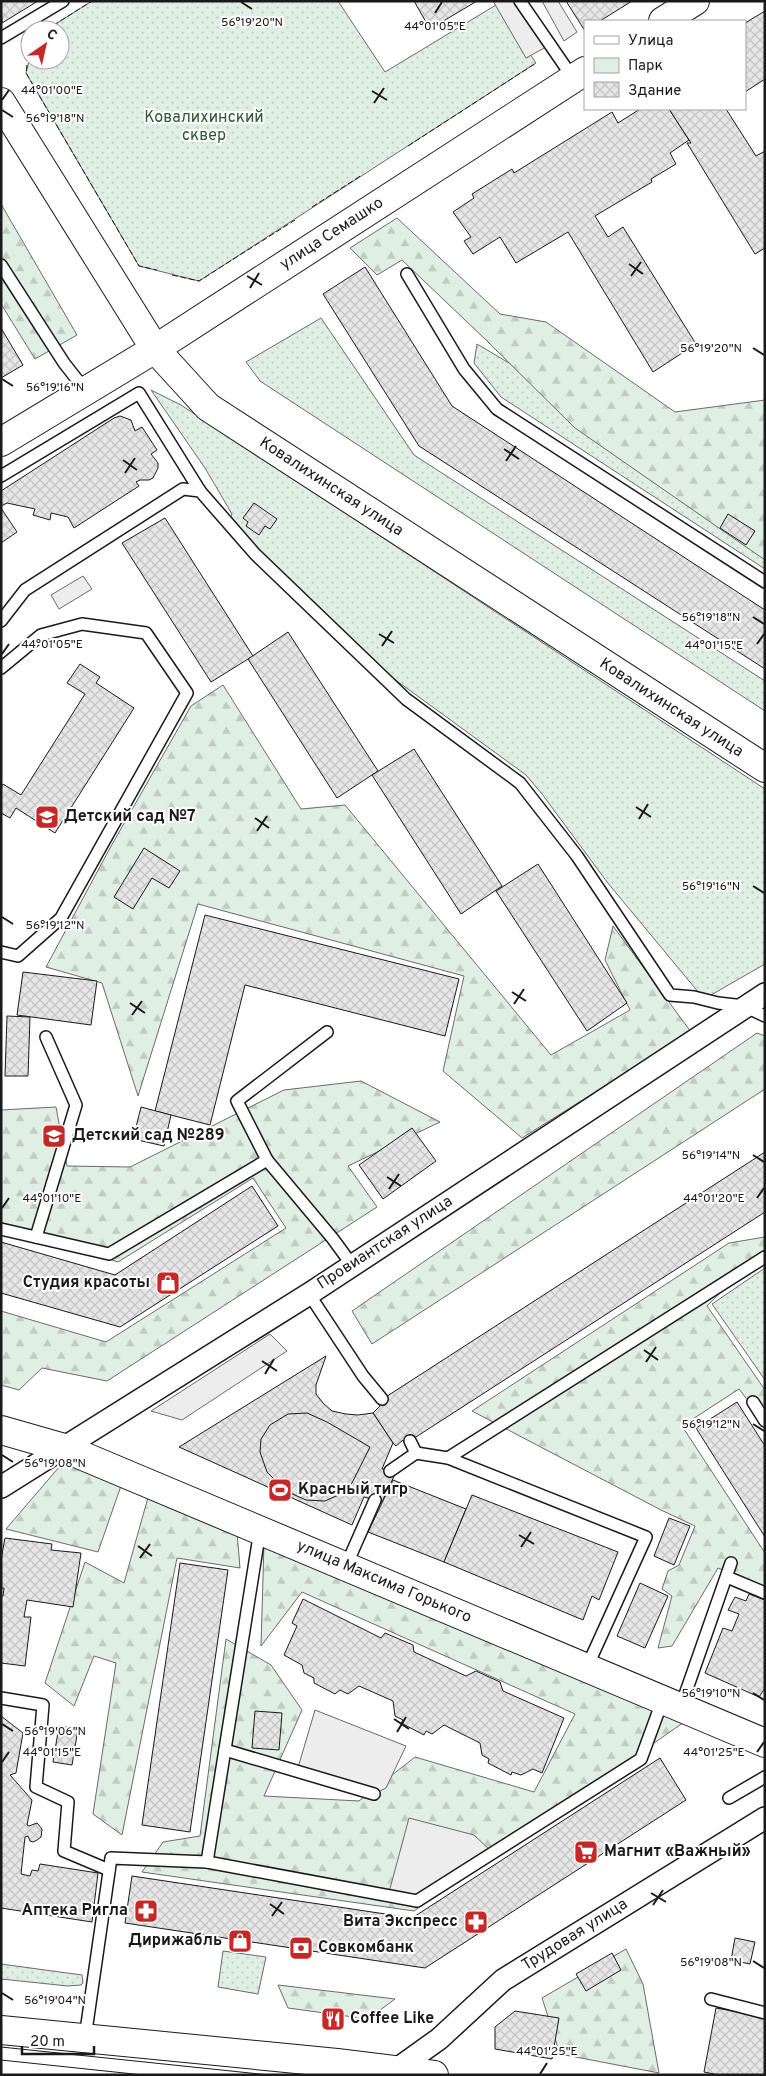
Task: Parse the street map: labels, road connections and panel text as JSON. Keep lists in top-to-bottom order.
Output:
{
  "streets": {
    "street": [
      "улица Семашко",
      "Ковалихинская улица",
      "Провиантская улица",
      "улица Максима Горького",
      "Трудовая улица"
    ]
  },
  "crossings": [
    ["улица Семашко", "Ковалихинская улица"],
    ["Провиантская улица", "улица Максима Горького"]
  ],
  "parks": ["Ковалихинский сквер"],
  "places": {
    "school or university": ["Детский сад №7", "Детский сад №289"],
    "shop": ["Студия красоты", "Дирижабль"],
    "sports": ["Красный тигр"],
    "supermarket": ["Магнит «Важный»"],
    "pharmacy": ["Аптека Ригла", "Вита Экспресс"],
    "bank": ["Совкомбанк"],
    "restaurant": ["Coffee Like"]
  },
  "legend": ["Улица", "Парк", "Здание"],
  "scale_bar": "20 m",
  "north": "top right",
  "coordinates": [
    "56°19'20\"N",
    "44°01'05\"E",
    "44°01'00\"E",
    "56°19'18\"N",
    "56°19'16\"N",
    "44°01'15\"E",
    "56°19'12\"N",
    "56°19'14\"N",
    "44°01'10\"E",
    "44°01'20\"E",
    "56°19'08\"N",
    "56°19'10\"N",
    "56°19'06\"N",
    "44°01'25\"E",
    "56°19'04\"N"
  ]
}
